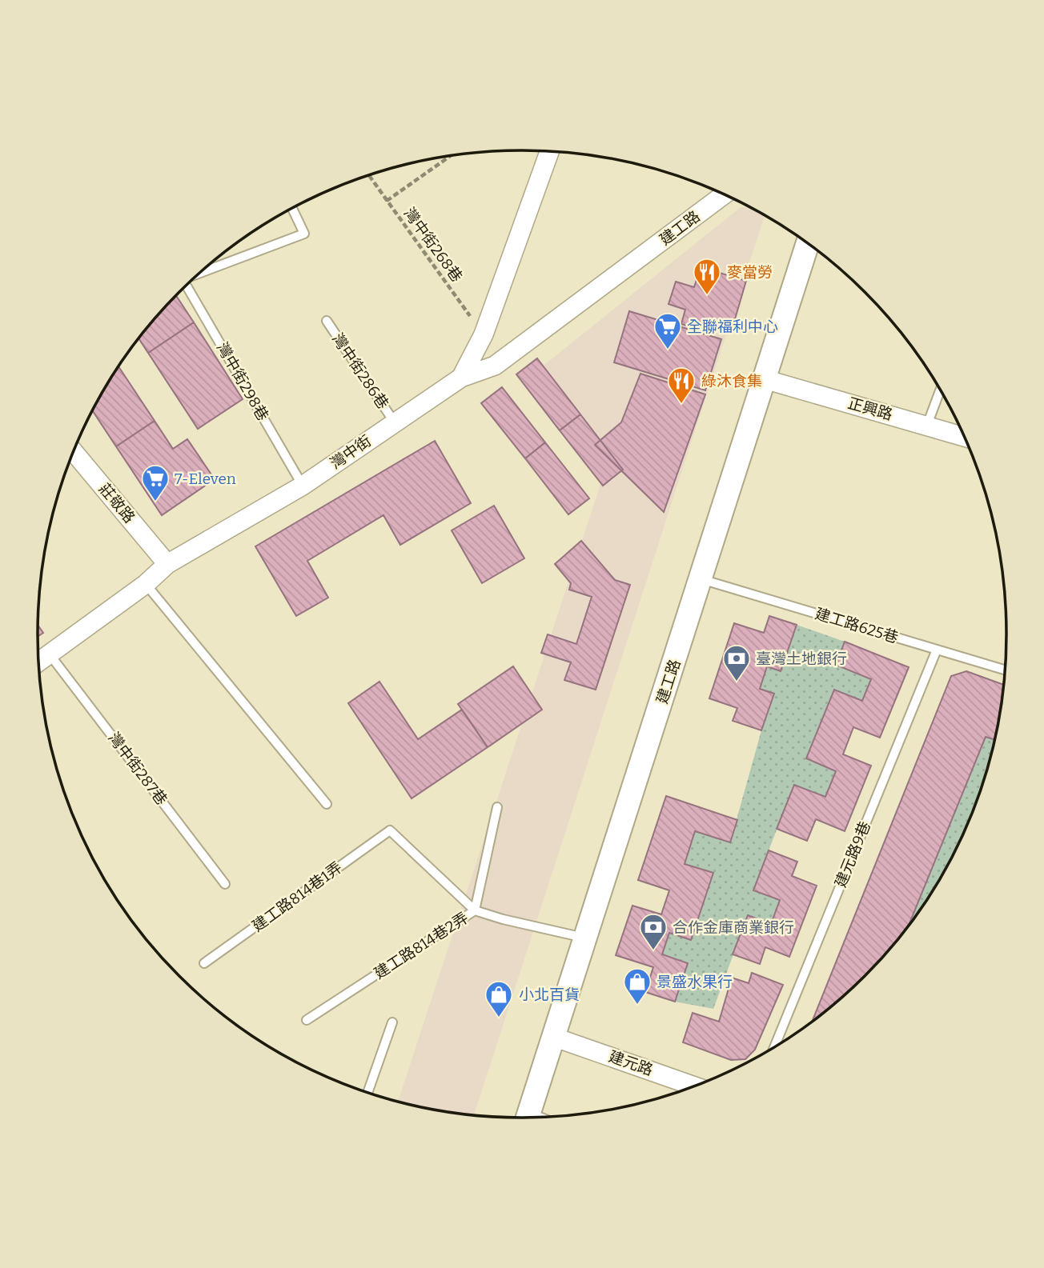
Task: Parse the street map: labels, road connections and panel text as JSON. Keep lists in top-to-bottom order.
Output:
{
  "streets": {
    "street": [
      "建工路",
      "正興路",
      "灣中街",
      "莊敬路",
      "建元路"
    ],
    "lane": [
      "灣中街286巷",
      "灣中街298巷",
      "建工路625巷",
      "灣中街287巷",
      "建元路9巷",
      "建工路814巷1弄",
      "建工路814巷2弄"
    ],
    "path": ["灣中街268巷"]
  },
  "crossings": [
    ["建工路", "正興路"],
    ["建工路", "灣中街"],
    ["建工路", "建工路625巷"],
    ["建工路", "建元路"],
    ["灣中街268巷", "灣中街"],
    ["灣中街286巷", "灣中街"],
    ["灣中街298巷", "灣中街"],
    ["灣中街", "莊敬路"],
    ["灣中街", "灣中街287巷"],
    ["建工路625巷", "建元路9巷"],
    ["建工路814巷1弄", "建工路814巷2弄"]
  ],
  "places": {
    "restaurant": ["麥當勞", "綠沐食集"],
    "supermarket": ["全聯福利中心", "7-Eleven"],
    "bank": ["臺灣土地銀行", "合作金庫商業銀行"],
    "shop": ["景盛水果行", "小北百貨"]
  }
}
